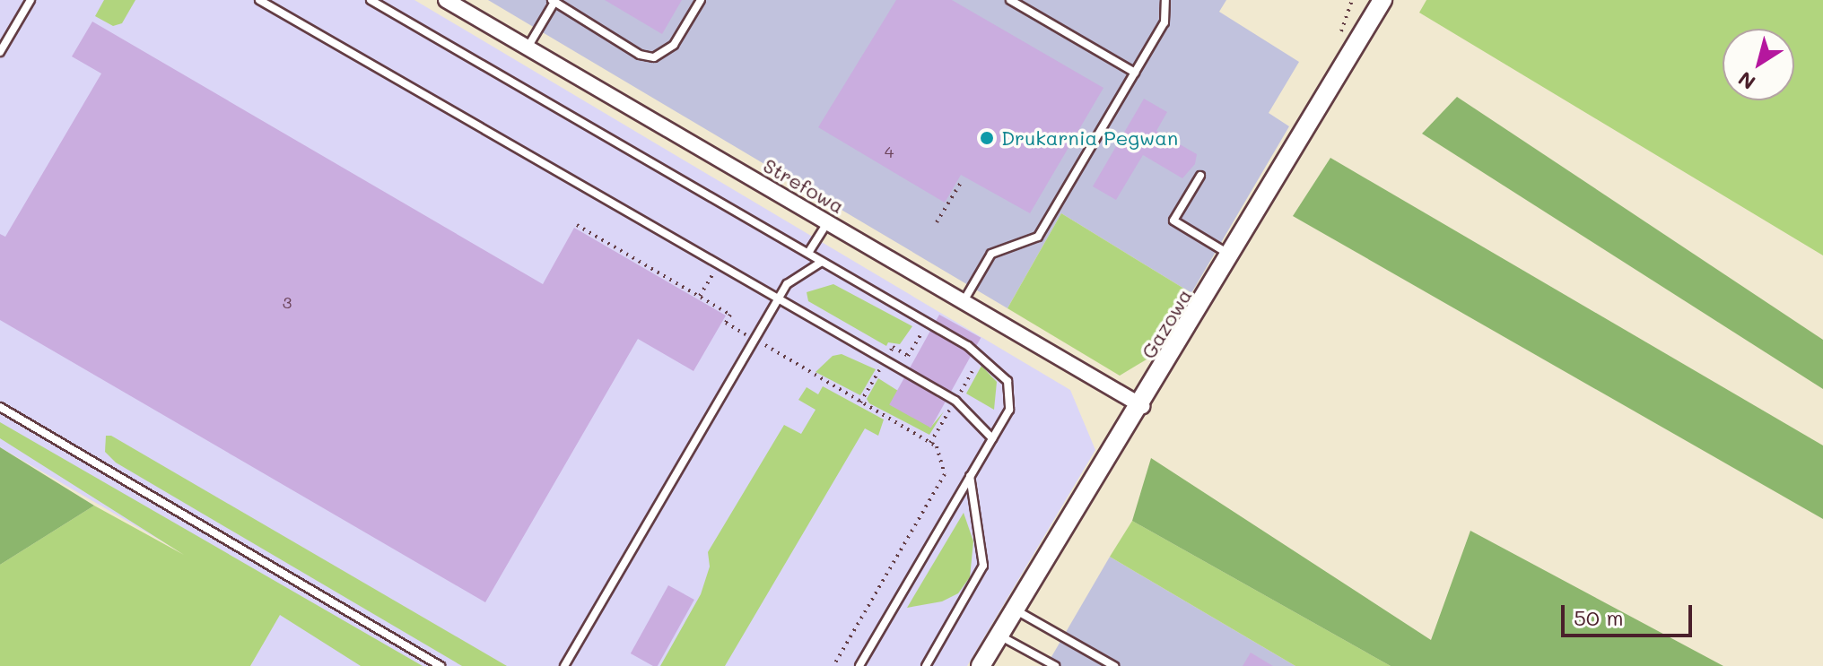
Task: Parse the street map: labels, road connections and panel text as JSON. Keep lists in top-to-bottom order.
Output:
{
  "streets": {
    "street": ["Strefowa", "Gazowa"]
  },
  "crossings": [
    ["Strefowa", "Gazowa"]
  ],
  "places": ["Drukarnia Pegwan"],
  "house_numbers": ["4", "3"],
  "scale_bar": "50 m",
  "north": "bottom left"
}
